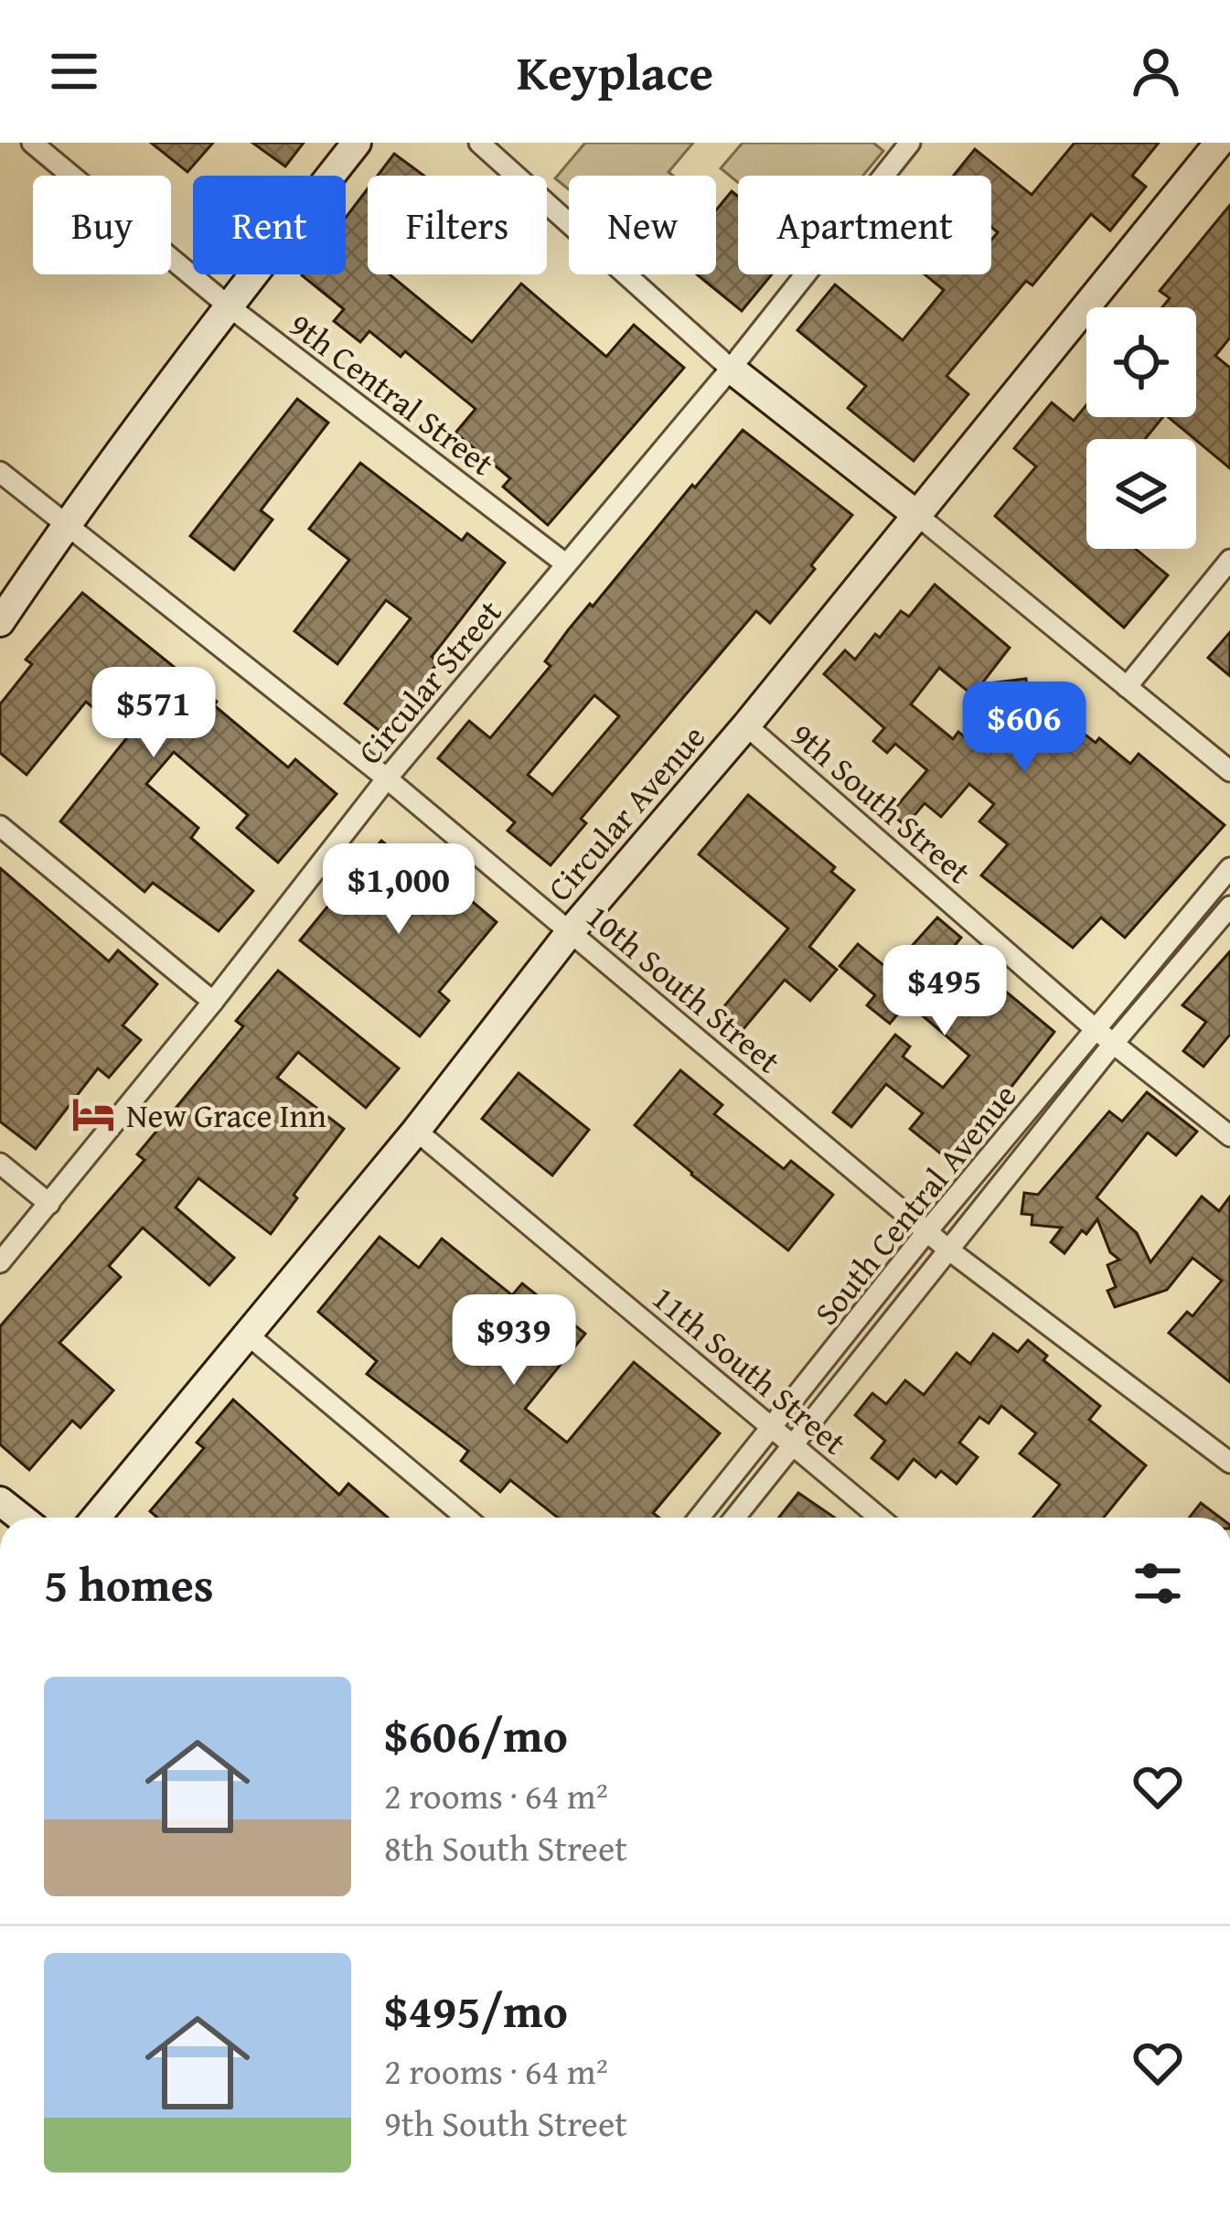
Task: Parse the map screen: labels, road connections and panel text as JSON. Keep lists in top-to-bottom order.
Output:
{
  "streets": {
    "street": [
      "9th Central Street",
      "Circular Street",
      "9th South Street",
      "Circular Avenue",
      "10th South Street",
      "South Central Avenue",
      "11th South Street"
    ]
  },
  "crossings": [
    ["9th Central Street", "Circular Street"],
    ["Circular Street", "10th South Street"],
    ["9th South Street", "Circular Avenue"],
    ["9th South Street", "South Central Avenue"],
    ["Circular Avenue", "10th South Street"],
    ["Circular Avenue", "11th South Street"],
    ["10th South Street", "South Central Avenue"],
    ["South Central Avenue", "11th South Street"]
  ],
  "places": {
    "hotel": ["New Grace Inn"]
  },
  "page": {
    "header": "Keyplace",
    "chip": [
      "Buy",
      "Rent",
      "Filters",
      "New",
      "Apartment"
    ],
    "price": [
      "$571",
      "$606",
      "$1,000",
      "$495",
      "$939"
    ],
    "heading": "5 homes",
    "list": [
      {
        "name": "$606/mo",
        "note": "2 rooms · 64 m² · 8th South Street"
      },
      {
        "name": "$495/mo",
        "note": "2 rooms · 64 m² · 9th South Street"
      }
    ]
  }
}
